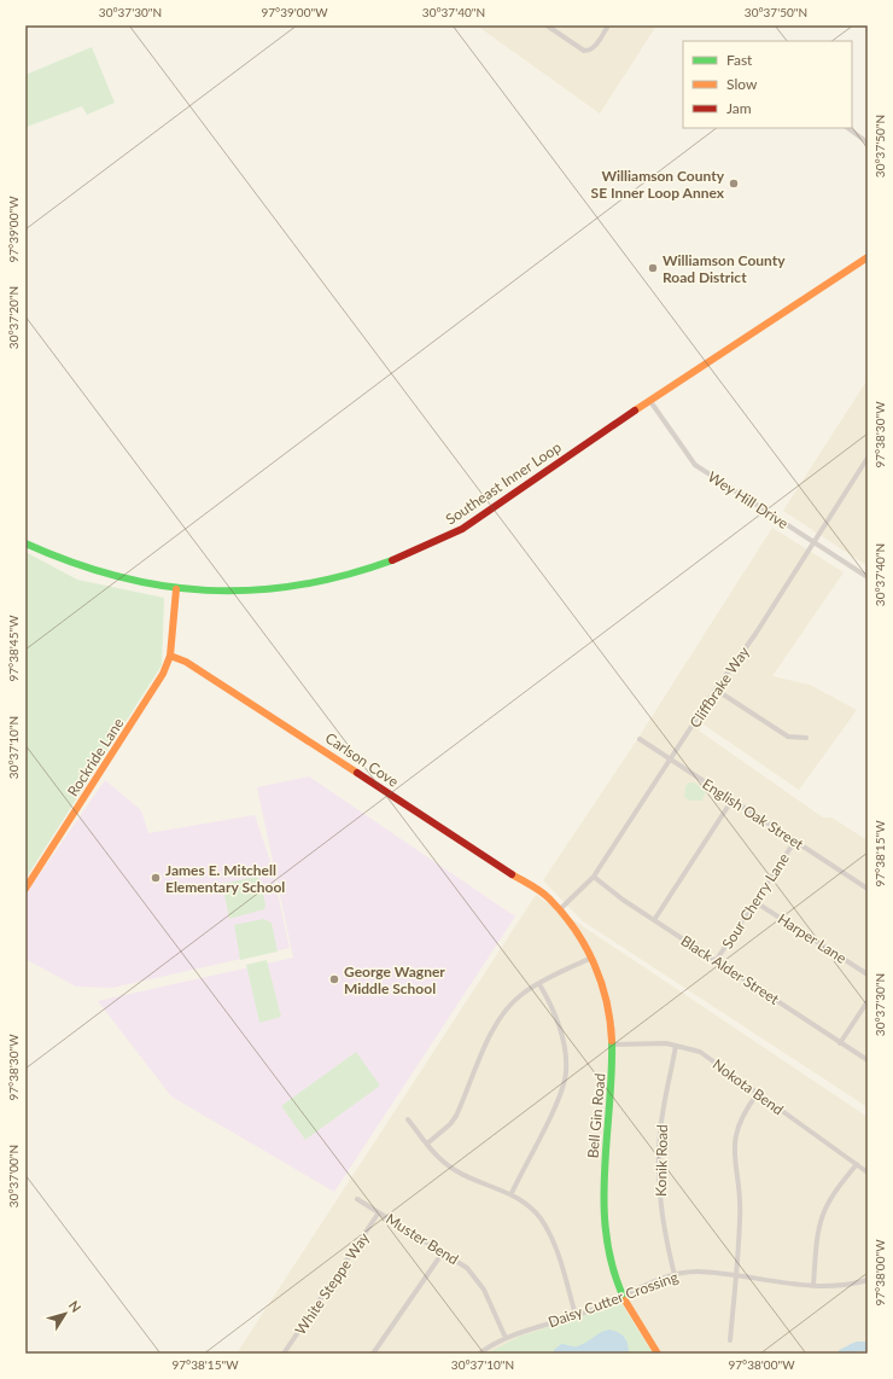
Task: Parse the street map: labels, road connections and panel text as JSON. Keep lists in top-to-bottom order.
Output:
{
  "streets": {
    "street": [
      "Southeast Inner Loop",
      "Wey Hill Drive",
      "Cliffbrake Way",
      "Rockride Lane",
      "Carlson Cove",
      "English Oak Street",
      "Sour Cherry Lane",
      "Harper Lane",
      "Black Alder Street",
      "Nokota Bend",
      "Bell Gin Road",
      "Konik Road",
      "Muster Bend",
      "White Steppe Way",
      "Daisy Cutter Crossing"
    ]
  },
  "crossings": [
    ["Southeast Inner Loop", "Wey Hill Drive"],
    ["Southeast Inner Loop", "Rockride Lane"],
    ["Wey Hill Drive", "Cliffbrake Way"],
    ["Cliffbrake Way", "English Oak Street"],
    ["Cliffbrake Way", "Black Alder Street"],
    ["Cliffbrake Way", "Bell Gin Road"],
    ["Rockride Lane", "Carlson Cove"],
    ["Carlson Cove", "Bell Gin Road"],
    ["English Oak Street", "Sour Cherry Lane"],
    ["Sour Cherry Lane", "Harper Lane"],
    ["Sour Cherry Lane", "Black Alder Street"],
    ["Nokota Bend", "Bell Gin Road"],
    ["Nokota Bend", "Konik Road"],
    ["Bell Gin Road", "Daisy Cutter Crossing"],
    ["Konik Road", "Daisy Cutter Crossing"],
    ["Muster Bend", "White Steppe Way"],
    ["Muster Bend", "Daisy Cutter Crossing"]
  ],
  "places": [
    "Williamson County SE Inner Loop Annex",
    "Williamson County Road District",
    "James E. Mitchell Elementary School",
    "George Wagner Middle School"
  ],
  "legend": ["Fast", "Slow", "Jam"],
  "north": "top right",
  "coordinates": [
    "30°37'30\"N",
    "97°39'00\"W",
    "30°37'40\"N",
    "30°37'50\"N",
    "30°37'20\"N",
    "97°38'30\"W",
    "97°38'45\"W",
    "30°37'10\"N",
    "97°38'15\"W",
    "30°37'00\"N",
    "97°38'00\"W"
  ]
}
